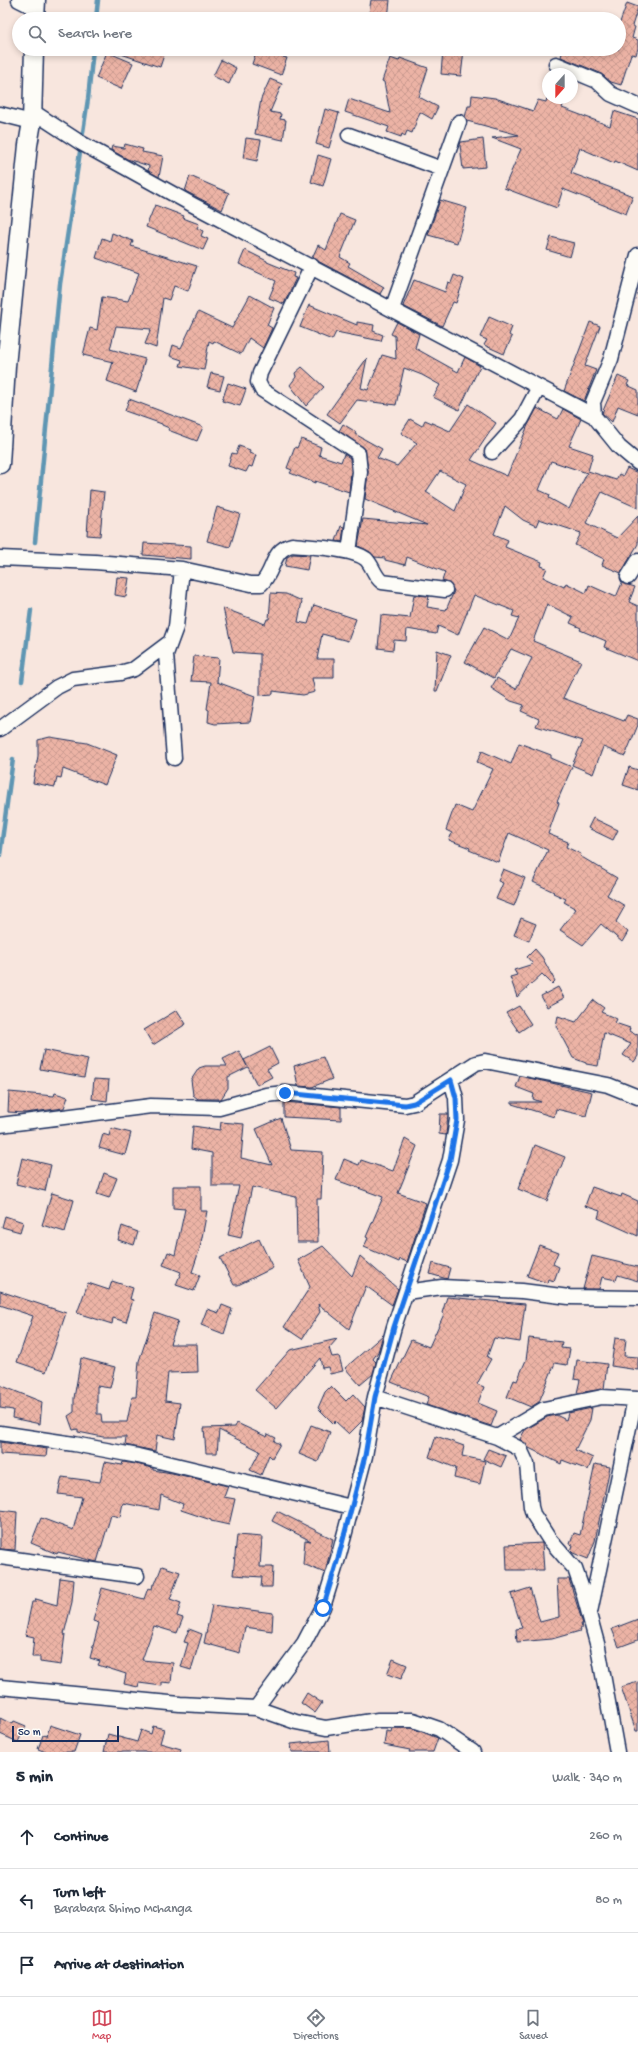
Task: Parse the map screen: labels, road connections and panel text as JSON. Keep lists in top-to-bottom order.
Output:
{
  "scale_bar": "50 m",
  "north": "bottom",
  "page": {
    "search": "Search here",
    "scale": "50 m",
    "heading": ["5 min", "Walk · 340 m"],
    "list": [
      ["Continue", "260 m"],
      ["Turn left", "Barabara Shimo Mchanga", "80 m"],
      "Arrive at destination"
    ],
    "nav": ["Map", "Directions", "Saved"]
  }
}
